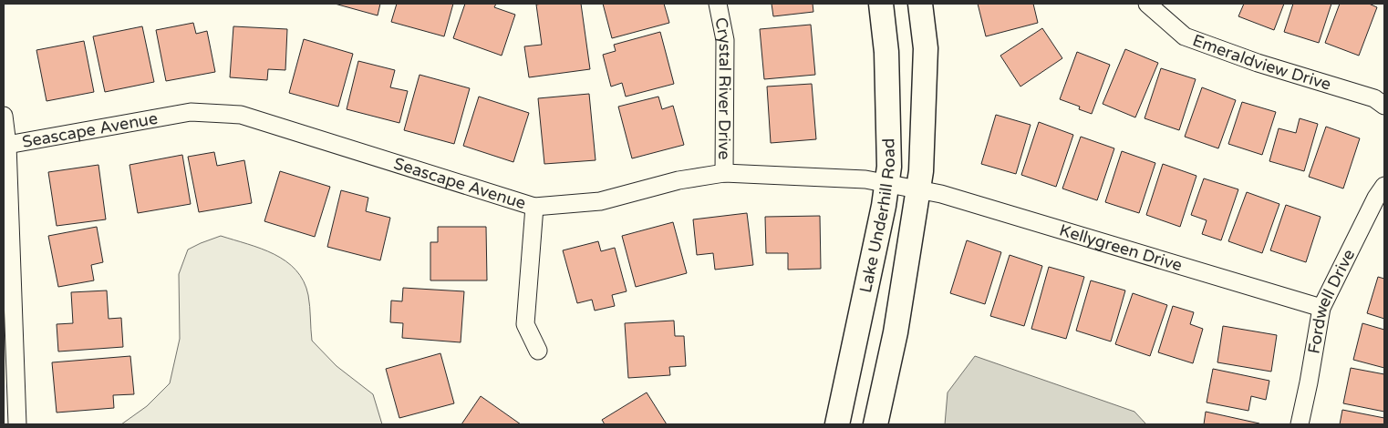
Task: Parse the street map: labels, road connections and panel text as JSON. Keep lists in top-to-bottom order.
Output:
{
  "streets": {
    "street": [
      "Emeraldview Drive",
      "Crystal River Drive",
      "Seascape Avenue",
      "Lake Underhill Road",
      "Kellygreen Drive",
      "Fordwell Drive"
    ]
  },
  "crossings": [
    ["Crystal River Drive", "Seascape Avenue"],
    ["Seascape Avenue", "Lake Underhill Road"],
    ["Seascape Avenue", "Kellygreen Drive"],
    ["Kellygreen Drive", "Fordwell Drive"]
  ]
}
